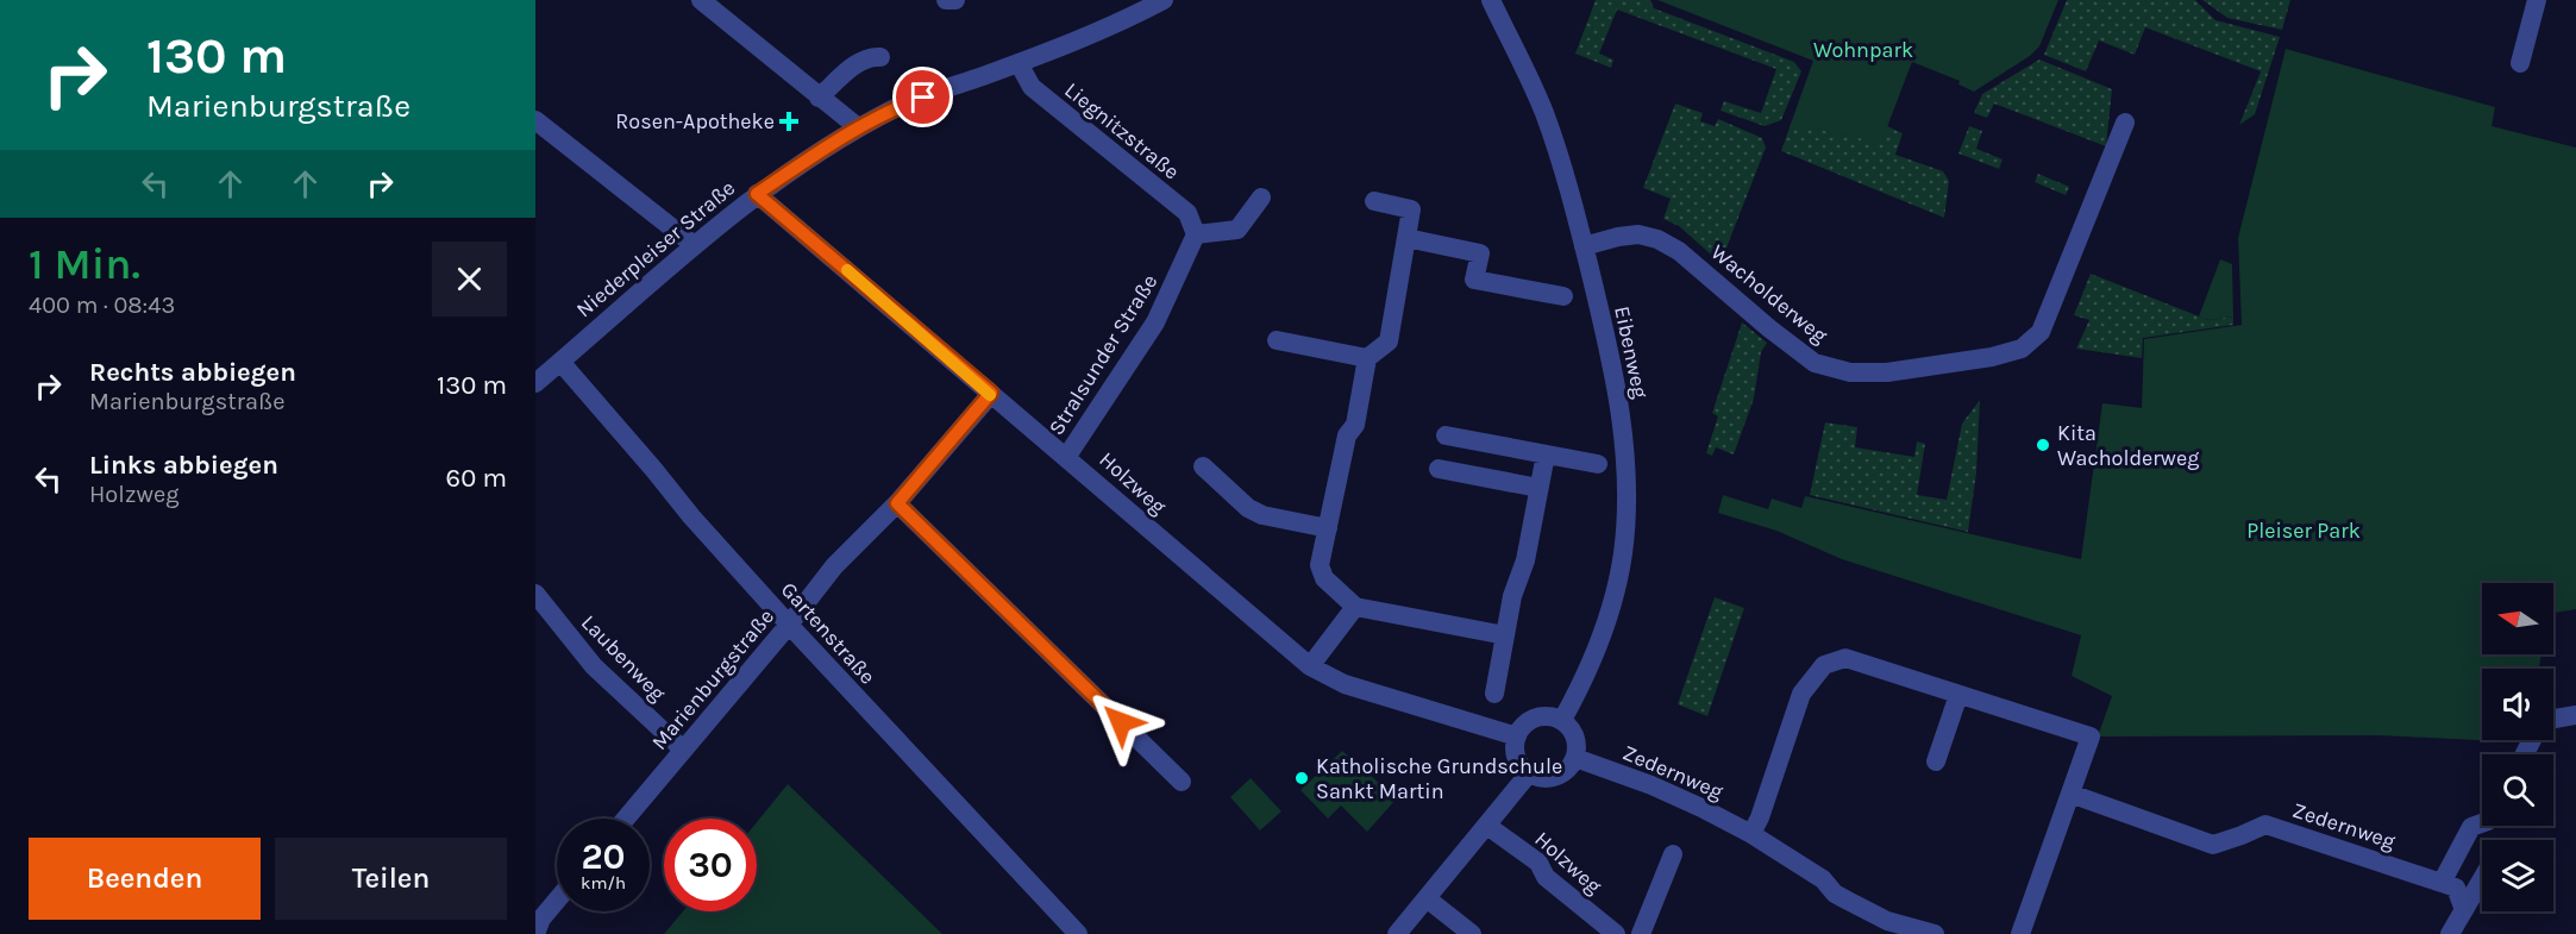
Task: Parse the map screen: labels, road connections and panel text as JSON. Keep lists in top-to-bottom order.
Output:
{
  "streets": {
    "street": [
      "Liegnitzstraße",
      "Niederpleiser Straße",
      "Wacholderweg",
      "Eibenweg",
      "Stralsunder Straße",
      "Holzweg",
      "Gartenstraße",
      "Laubenweg",
      "Marienburgstraße",
      "Zedernweg"
    ]
  },
  "crossings": [
    ["Liegnitzstraße", "Niederpleiser Straße"],
    ["Liegnitzstraße", "Stralsunder Straße"],
    ["Niederpleiser Straße", "Holzweg"],
    ["Niederpleiser Straße", "Gartenstraße"],
    ["Wacholderweg", "Eibenweg"],
    ["Eibenweg", "Holzweg"],
    ["Eibenweg", "Zedernweg"],
    ["Stralsunder Straße", "Holzweg"],
    ["Holzweg", "Marienburgstraße"],
    ["Holzweg", "Zedernweg"],
    ["Gartenstraße", "Marienburgstraße"],
    ["Laubenweg", "Marienburgstraße"]
  ],
  "parks": ["Wohnpark", "Pleiser Park"],
  "places": {
    "health": ["Rosen-Apotheke"],
    "other": ["Kita Wacholderweg", "Katholische Grundschule Sankt Martin"]
  },
  "north": "left",
  "page": {
    "turn": ["130 m", "Marienburgstraße"],
    "heading": ["1 Min.", "400 m · 08:43"],
    "list": [
      {
        "name": "Rechts abbiegen",
        "note": "Marienburgstraße",
        "value": "130 m"
      },
      {
        "name": "Links abbiegen",
        "note": "Holzweg",
        "value": "60 m"
      }
    ],
    "speed": "20 km/h",
    "limit": "30",
    "buttons": ["Beenden", "Teilen"]
  }
}
